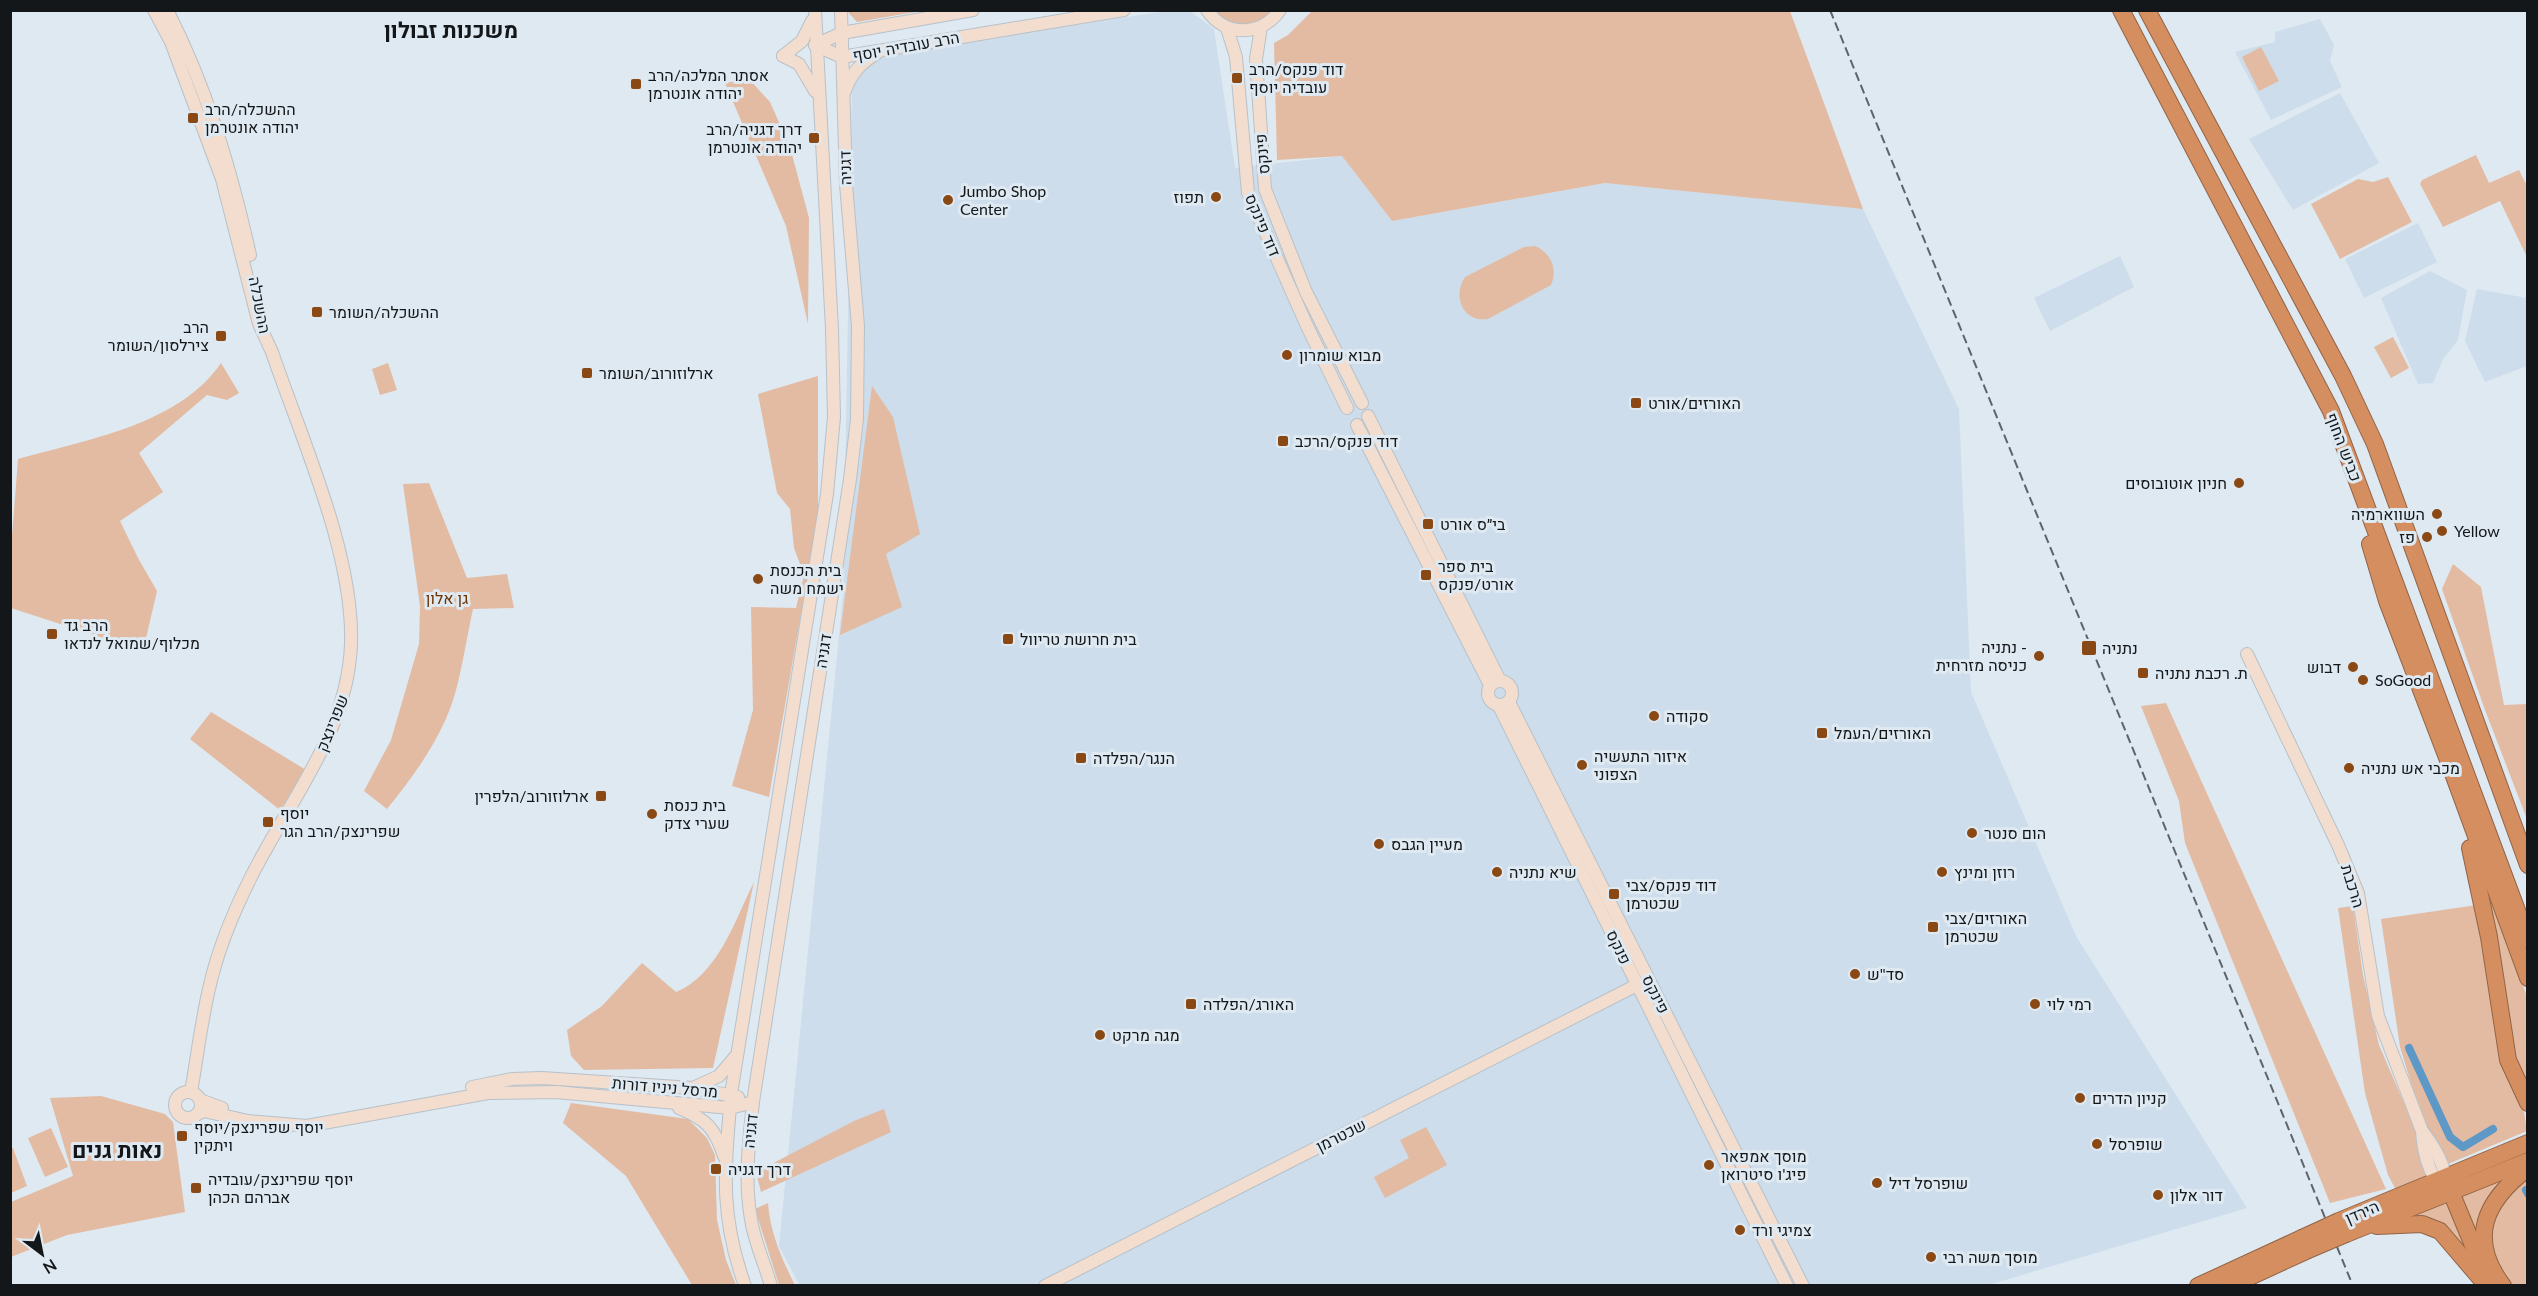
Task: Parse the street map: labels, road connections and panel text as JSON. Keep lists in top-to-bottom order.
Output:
{
  "streets": {
    "highway": ["כביש החוף", "הירדן"],
    "street": [
      "הרב עובדיה יוסף",
      "פינקס",
      "דגניה",
      "דוד פינקס",
      "ההשכלה",
      "שפרינצק",
      "הרכבת",
      "פנקס",
      "מרסל ניניו דורות",
      "שכטרמן"
    ]
  },
  "crossings": [
    ["הרב עובדיה יוסף", "דגניה"],
    ["פינקס", "דוד פינקס"],
    ["פינקס", "פנקס"],
    ["דגניה", "מרסל ניניו דורות"],
    ["ההשכלה", "שפרינצק"],
    ["שפרינצק", "מרסל ניניו דורות"],
    ["הרכבת", "הירדן"],
    ["פנקס", "שכטרמן"]
  ],
  "districts": ["משכנות זבולון", "נאות גנים"],
  "parks": ["גן אלון"],
  "places": {
    "transit": [
      "דוד פנקס/הרב עובדיה יוסף",
      "אסתר המלכה/הרב יהודה אונטרמן",
      "ההשכלה/הרב יהודה אונטרמן",
      "דרך דגניה/הרב יהודה אונטרמן",
      "ההשכלה/השומר",
      "הרב צירלסון/השומר",
      "ארלוזורוב/השומר",
      "האורזים/אורט",
      "דוד פנקס/הרכב",
      "בי״ס אורט",
      "בית ספר אורט/פנקס",
      "הרב גד מכלוף/שמואל לנדאו",
      "בית חרושת טריוול",
      "נתניה",
      "ת. רכבת נתניה",
      "האורזים/העמל",
      "הנגר/הפלדה",
      "ארלוזורוב/הלפרין",
      "יוסף שפרינצק/הרב הגר",
      "דוד פנקס/צבי שכטרמן",
      "האורזים/צבי שכטרמן",
      "האורג/הפלדה",
      "יוסף שפרינצק/יוסף ויתקין",
      "דרך דגניה",
      "יוסף שפרינצק/עובדיה אברהם הכהן"
    ],
    "other": [
      "תפוז",
      "Jumbo Shop Center",
      "מבוא שומרון",
      "חניון אוטובוסים",
      "השווארמיה",
      "Yellow",
      "פז",
      "בית הכנסת ישמח משה",
      "נתניה - כניסה מזרחית",
      "דבוש",
      "SoGood",
      "סקודה",
      "איזור התעשיה הצפוני",
      "מכבי אש נתניה",
      "בית כנסת שערי צדק",
      "הום סנטר",
      "מעיין הגבס",
      "שיא נתניה",
      "רוזן ומינץ",
      "סד\"ש",
      "רמי לוי",
      "מגה מרקט",
      "קניון הדרים",
      "שופרסל",
      "מוסך אמפאר פיג'ו סיטרואן",
      "שופרסל דיל",
      "דור אלון",
      "צמיגי ורד",
      "מוסך משה רבי"
    ]
  },
  "north": "bottom right"
}
